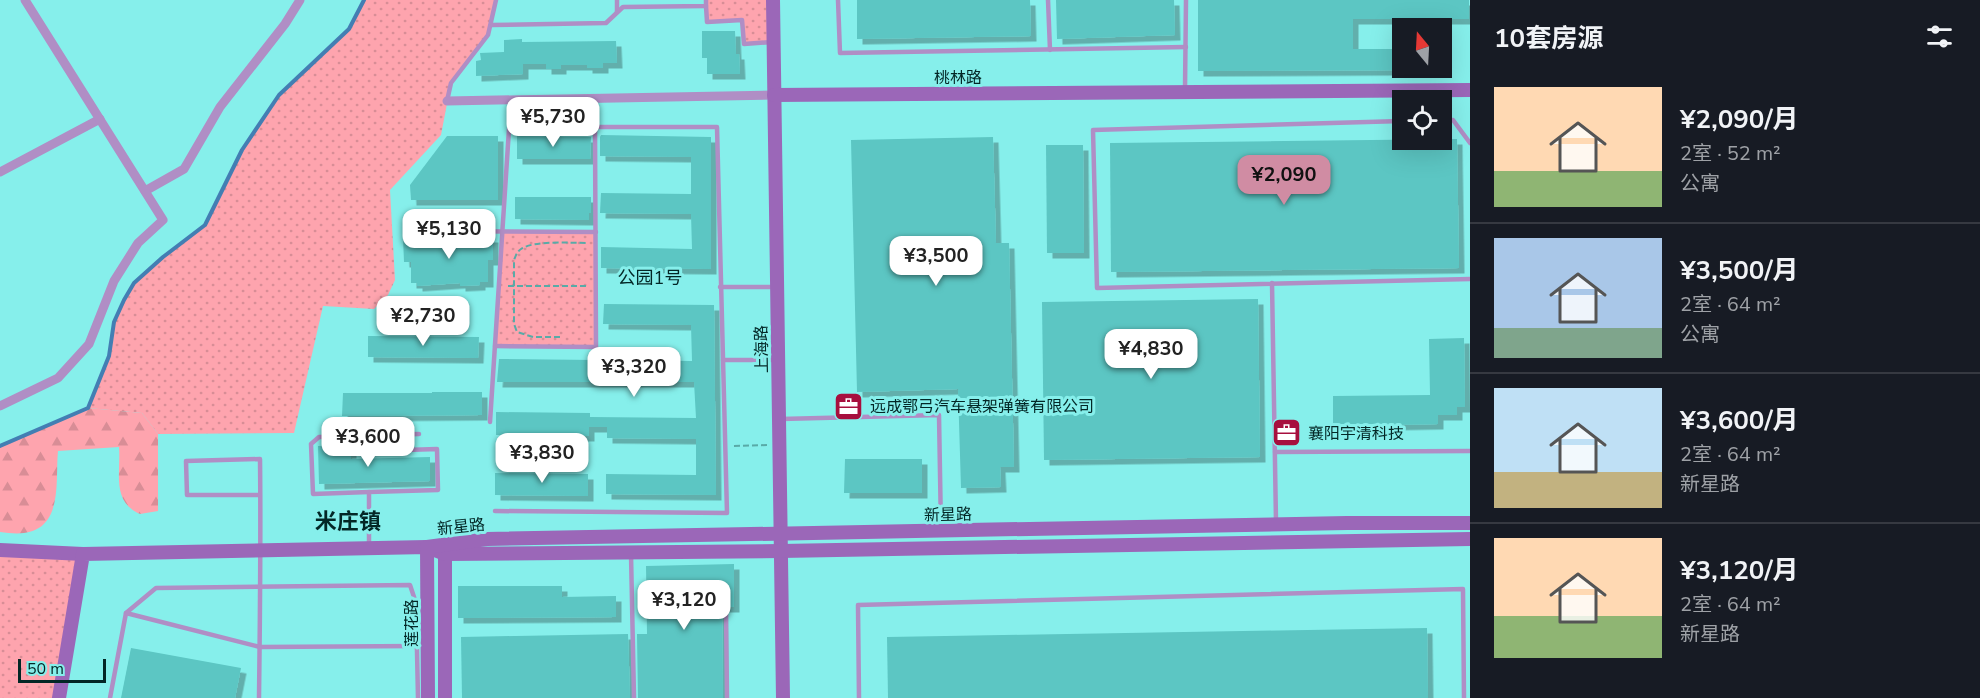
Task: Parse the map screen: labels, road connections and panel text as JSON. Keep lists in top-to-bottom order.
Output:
{
  "streets": {
    "street": [
      "桃林路",
      "上海路",
      "新星路",
      "莲花路"
    ]
  },
  "crossings": [
    ["桃林路", "上海路"],
    ["上海路", "新星路"],
    ["新星路", "莲花路"]
  ],
  "districts": ["公园1号", "米庄镇"],
  "places": {
    "office": ["远成鄂弓汽车悬架弹簧有限公司", "襄阳宇清科技"]
  },
  "scale_bar": "50 m",
  "north": "top",
  "page": {
    "heading": "10套房源",
    "list": [
      {
        "name": "¥2,090/月",
        "note": "2室 · 52 m² · 公寓"
      },
      {
        "name": "¥3,500/月",
        "note": "2室 · 64 m² · 公寓"
      },
      {
        "name": "¥3,600/月",
        "note": "2室 · 64 m² · 新星路"
      },
      {
        "name": "¥3,120/月",
        "note": "2室 · 64 m² · 新星路"
      }
    ],
    "price": [
      "¥5,730",
      "¥2,090",
      "¥5,130",
      "¥3,500",
      "¥2,730",
      "¥4,830",
      "¥3,320",
      "¥3,600",
      "¥3,830",
      "¥3,120"
    ],
    "scale": "50 m"
  }
}
